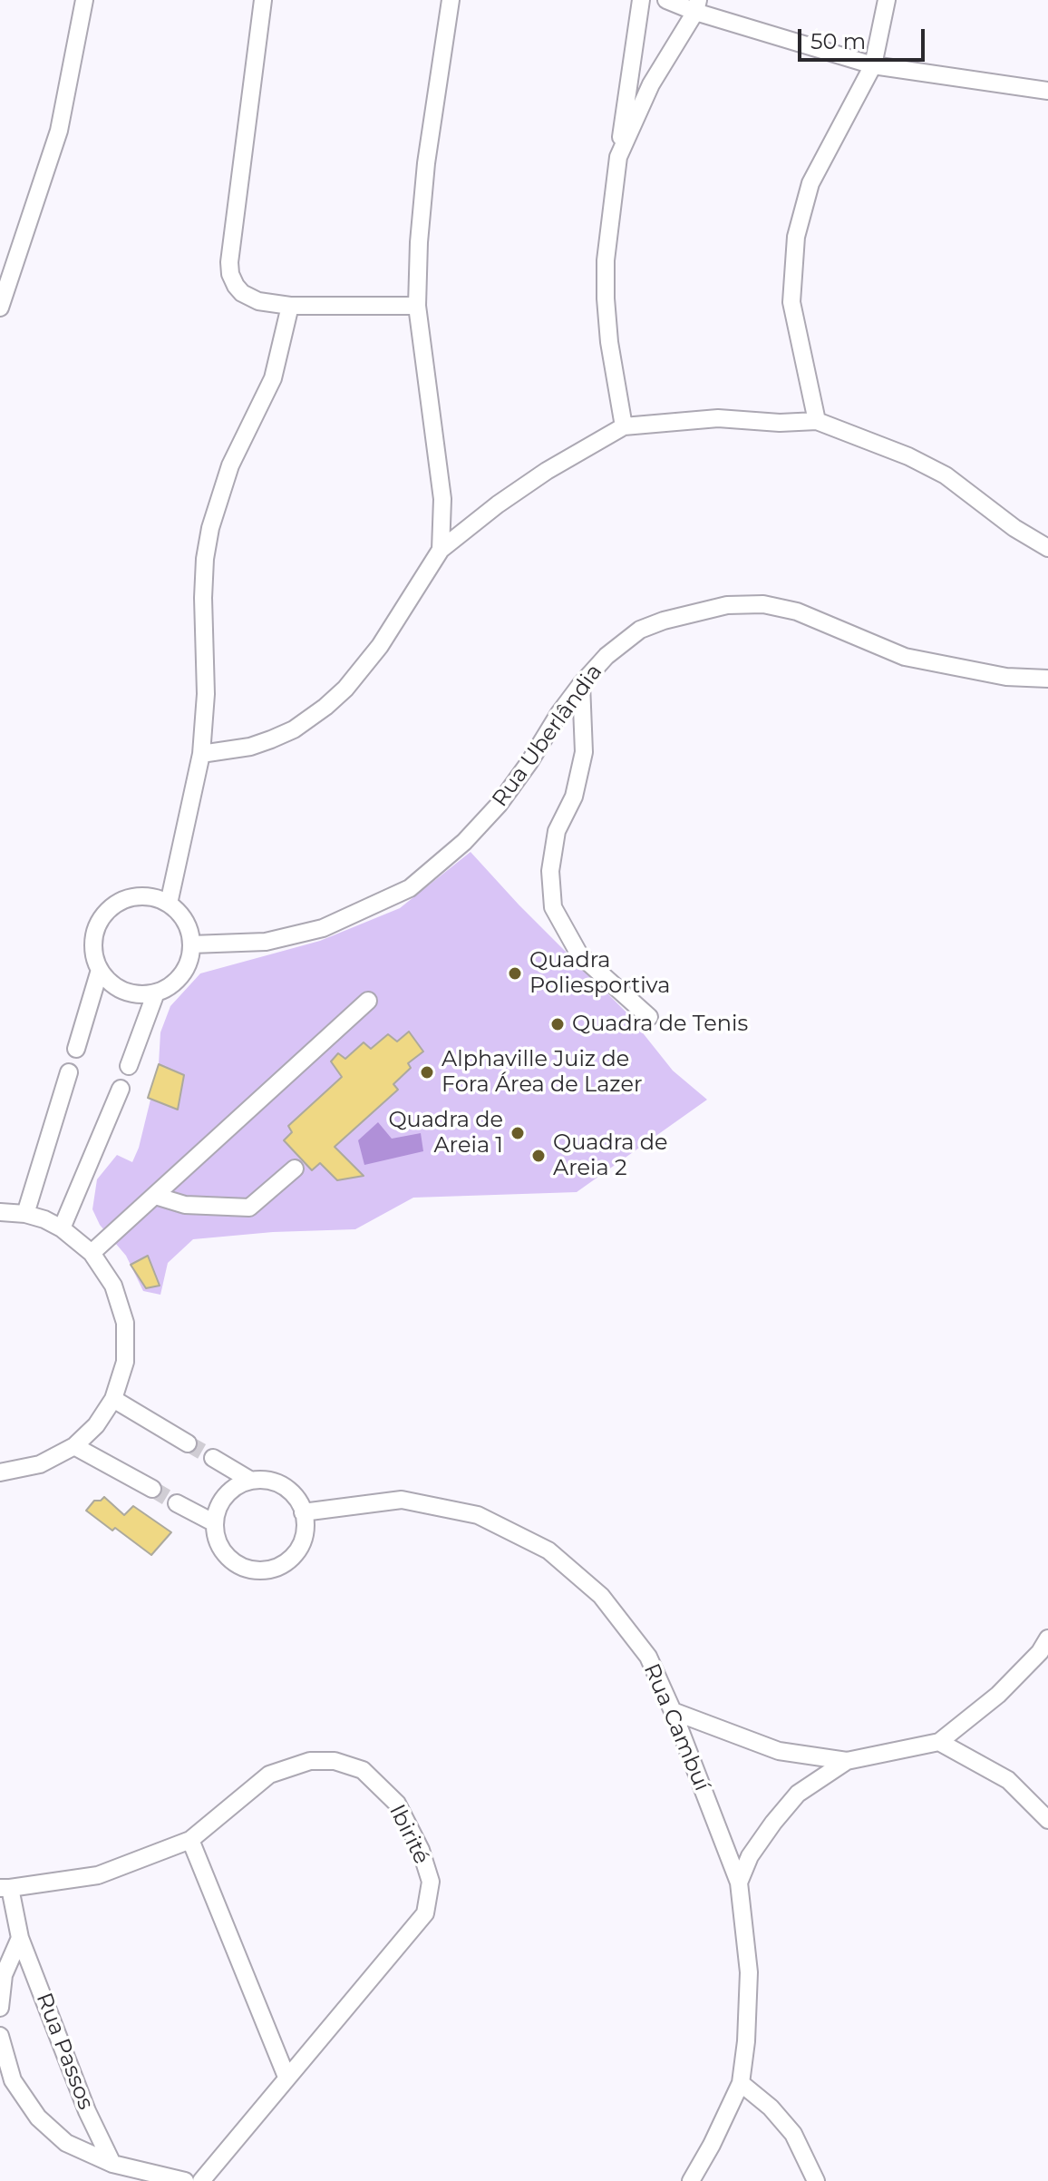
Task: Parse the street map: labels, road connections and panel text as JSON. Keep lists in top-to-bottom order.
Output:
{
  "streets": {
    "street": [
      "Rua Uberlândia",
      "Rua Cambuí",
      "Ibirité",
      "Rua Passos"
    ]
  },
  "crossings": [
    ["Ibirité", "Rua Passos"]
  ],
  "places": [
    "Quadra Poliesportiva",
    "Quadra de Tenis",
    "Alphaville Juiz de Fora Área de Lazer",
    "Quadra de Areia 1",
    "Quadra de Areia 2"
  ],
  "scale_bar": "50 m"
}
